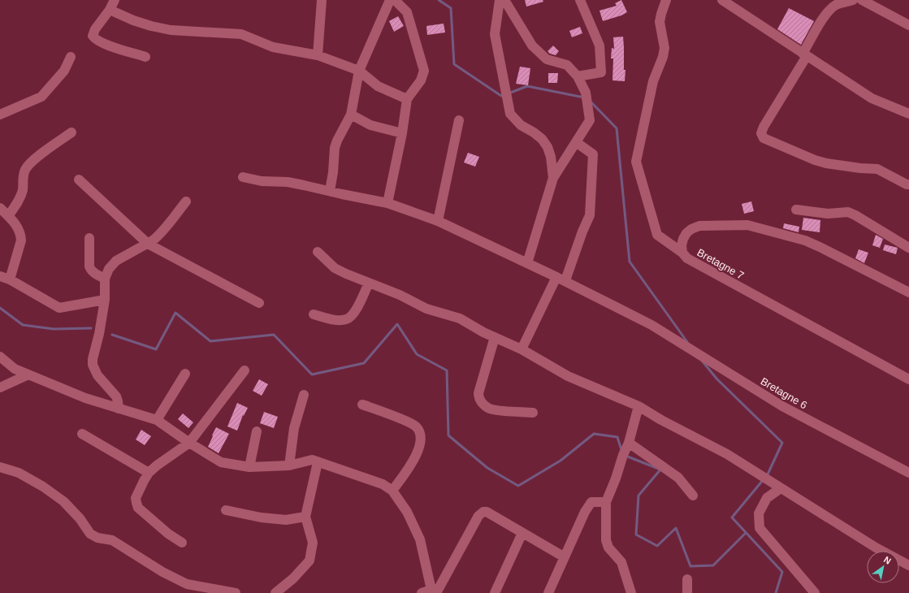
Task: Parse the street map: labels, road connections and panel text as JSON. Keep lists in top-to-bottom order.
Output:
{
  "streets": {
    "street": ["Bretagne 7", "Bretagne 6"]
  },
  "north": "top right"
}
